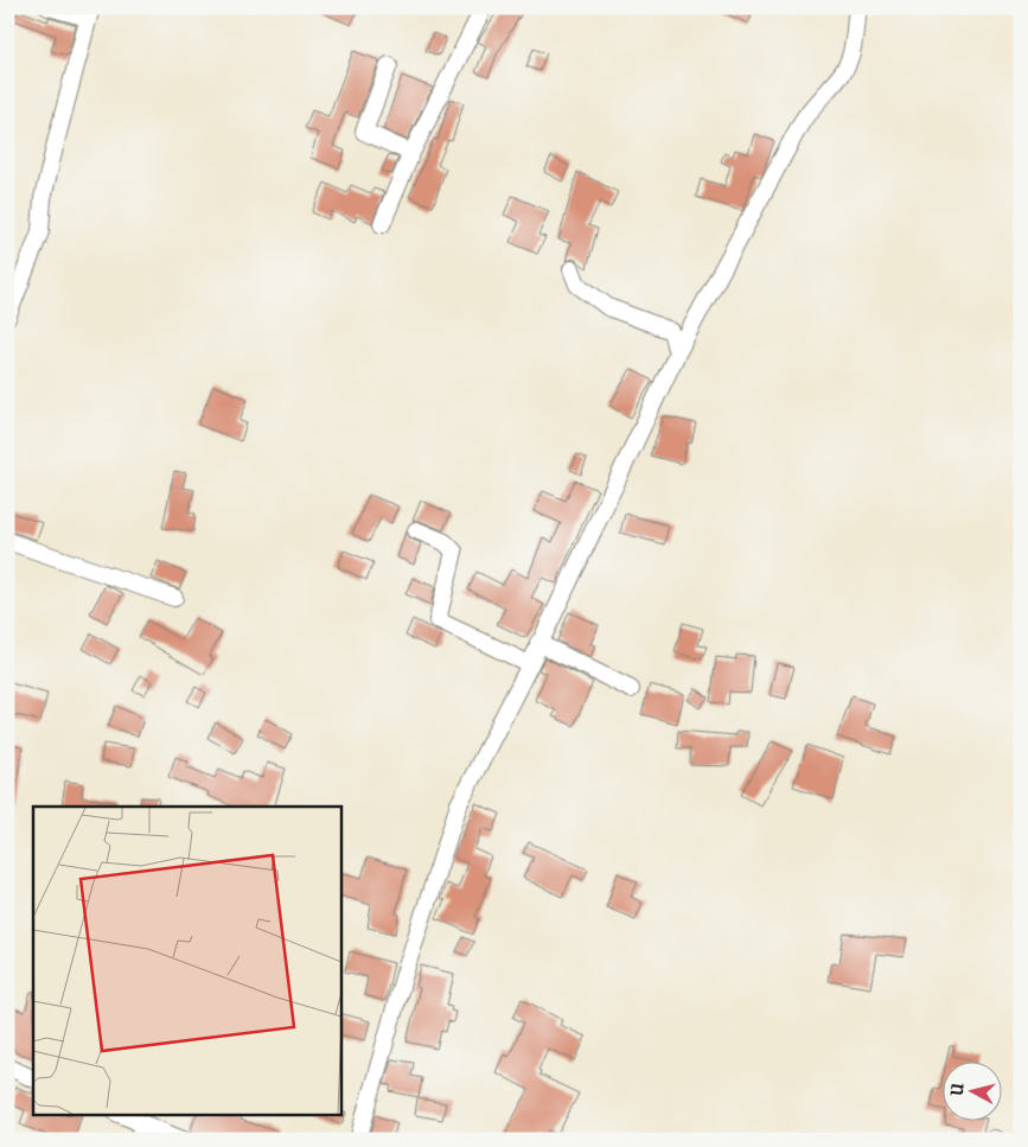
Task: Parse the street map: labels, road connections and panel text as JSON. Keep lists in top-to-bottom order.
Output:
{
  "north": "left"
}
